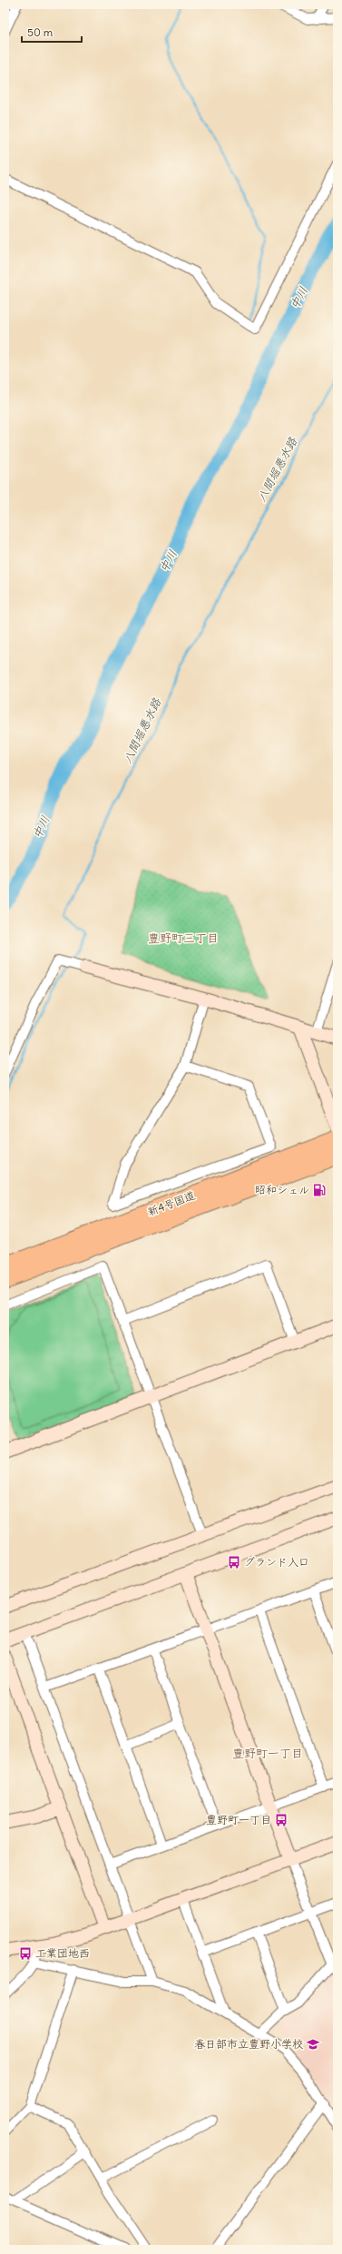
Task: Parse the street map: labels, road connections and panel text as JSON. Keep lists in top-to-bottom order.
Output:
{
  "streets": {
    "highway": ["新4号国道"]
  },
  "districts": ["豊野町三丁目", "豊野町一丁目"],
  "water": ["中川", "八間堀悪水路"],
  "places": {
    "fuel station": ["昭和シェル"],
    "bus stop": ["グランド入口", "豊野町一丁目", "工業団地西"],
    "school or university": ["春日部市立豊野小学校"]
  },
  "scale_bar": "50 m"
}
